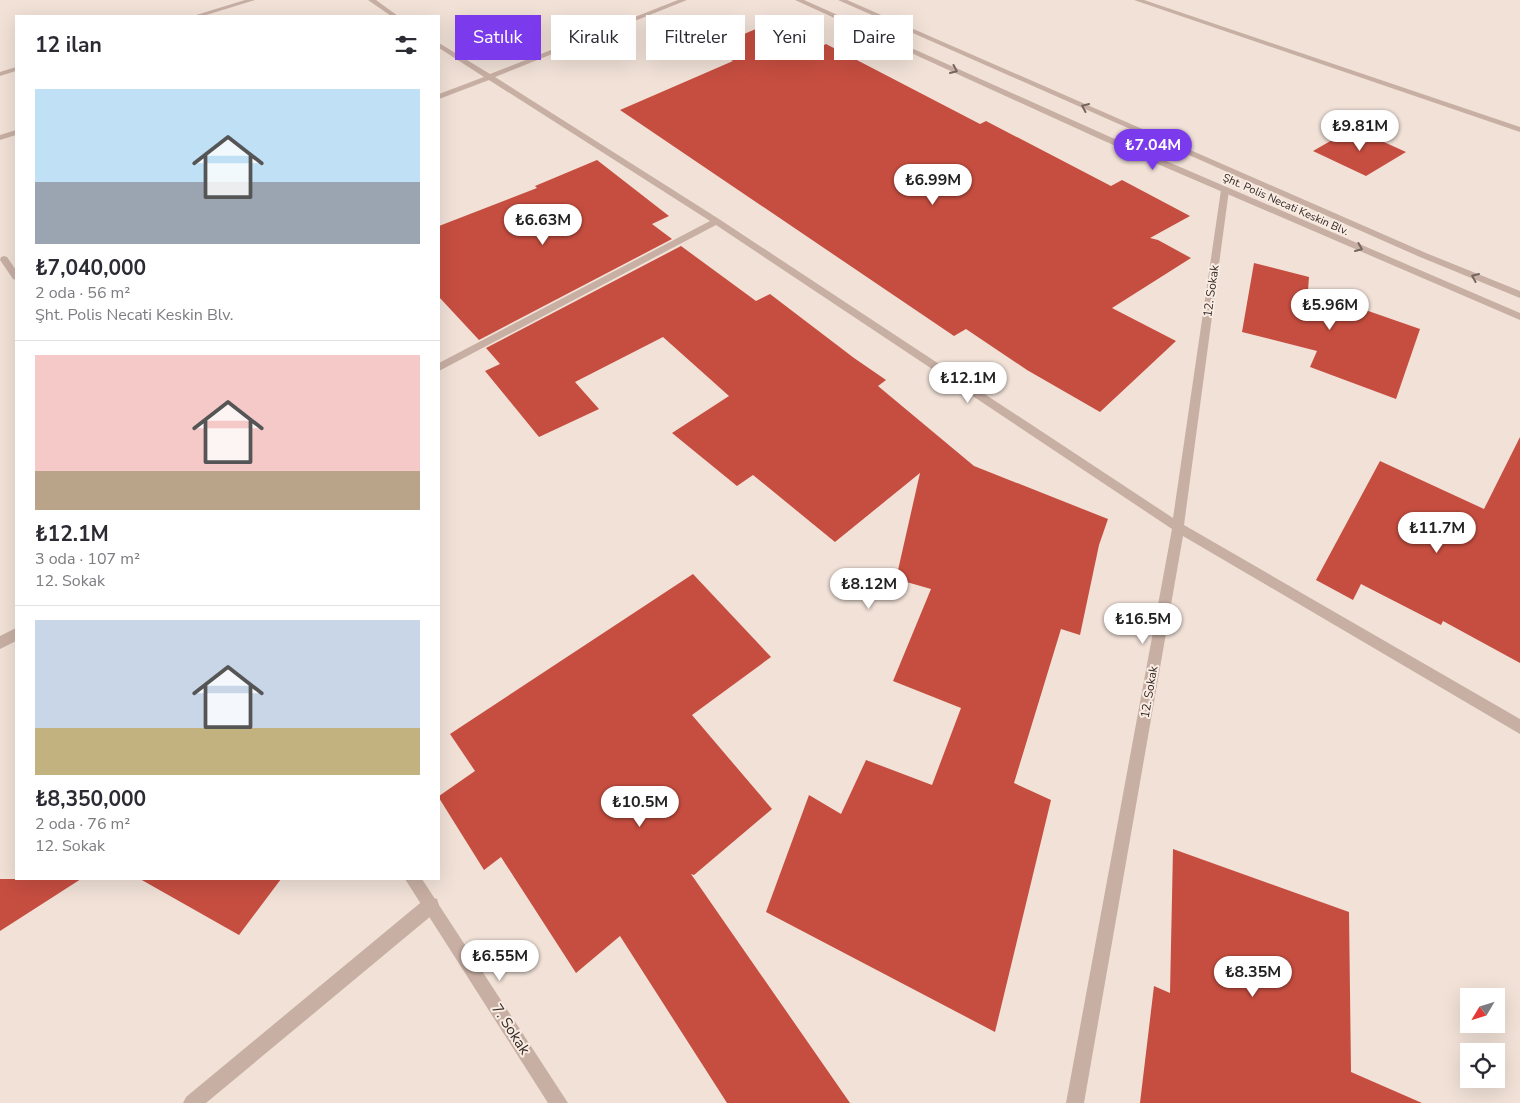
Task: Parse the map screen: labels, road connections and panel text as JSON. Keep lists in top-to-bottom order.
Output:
{
  "streets": {
    "street": ["Şht. Polis Necati Keskin Blv.", "12. Sokak", "7. Sokak"]
  },
  "crossings": [
    ["Şht. Polis Necati Keskin Blv.", "12. Sokak"]
  ],
  "north": "bottom left",
  "page": {
    "chip": [
      "Satılık",
      "Kiralık",
      "Filtreler",
      "Yeni",
      "Daire"
    ],
    "heading": "12 ilan",
    "list": [
      {
        "name": "₺7,040,000",
        "note": "2 oda · 56 m² · Şht. Polis Necati Keskin Blv."
      },
      {
        "name": "₺12.1M",
        "note": "3 oda · 107 m² · 12. Sokak"
      },
      {
        "name": "₺8,350,000",
        "note": "2 oda · 76 m² · 12. Sokak"
      }
    ],
    "price": [
      "₺9.81M",
      "₺7.04M",
      "₺6.99M",
      "₺6.63M",
      "₺5.96M",
      "₺12.1M",
      "₺11.7M",
      "₺8.12M",
      "₺16.5M",
      "₺10.5M",
      "₺6.55M",
      "₺8.35M"
    ]
  }
}
